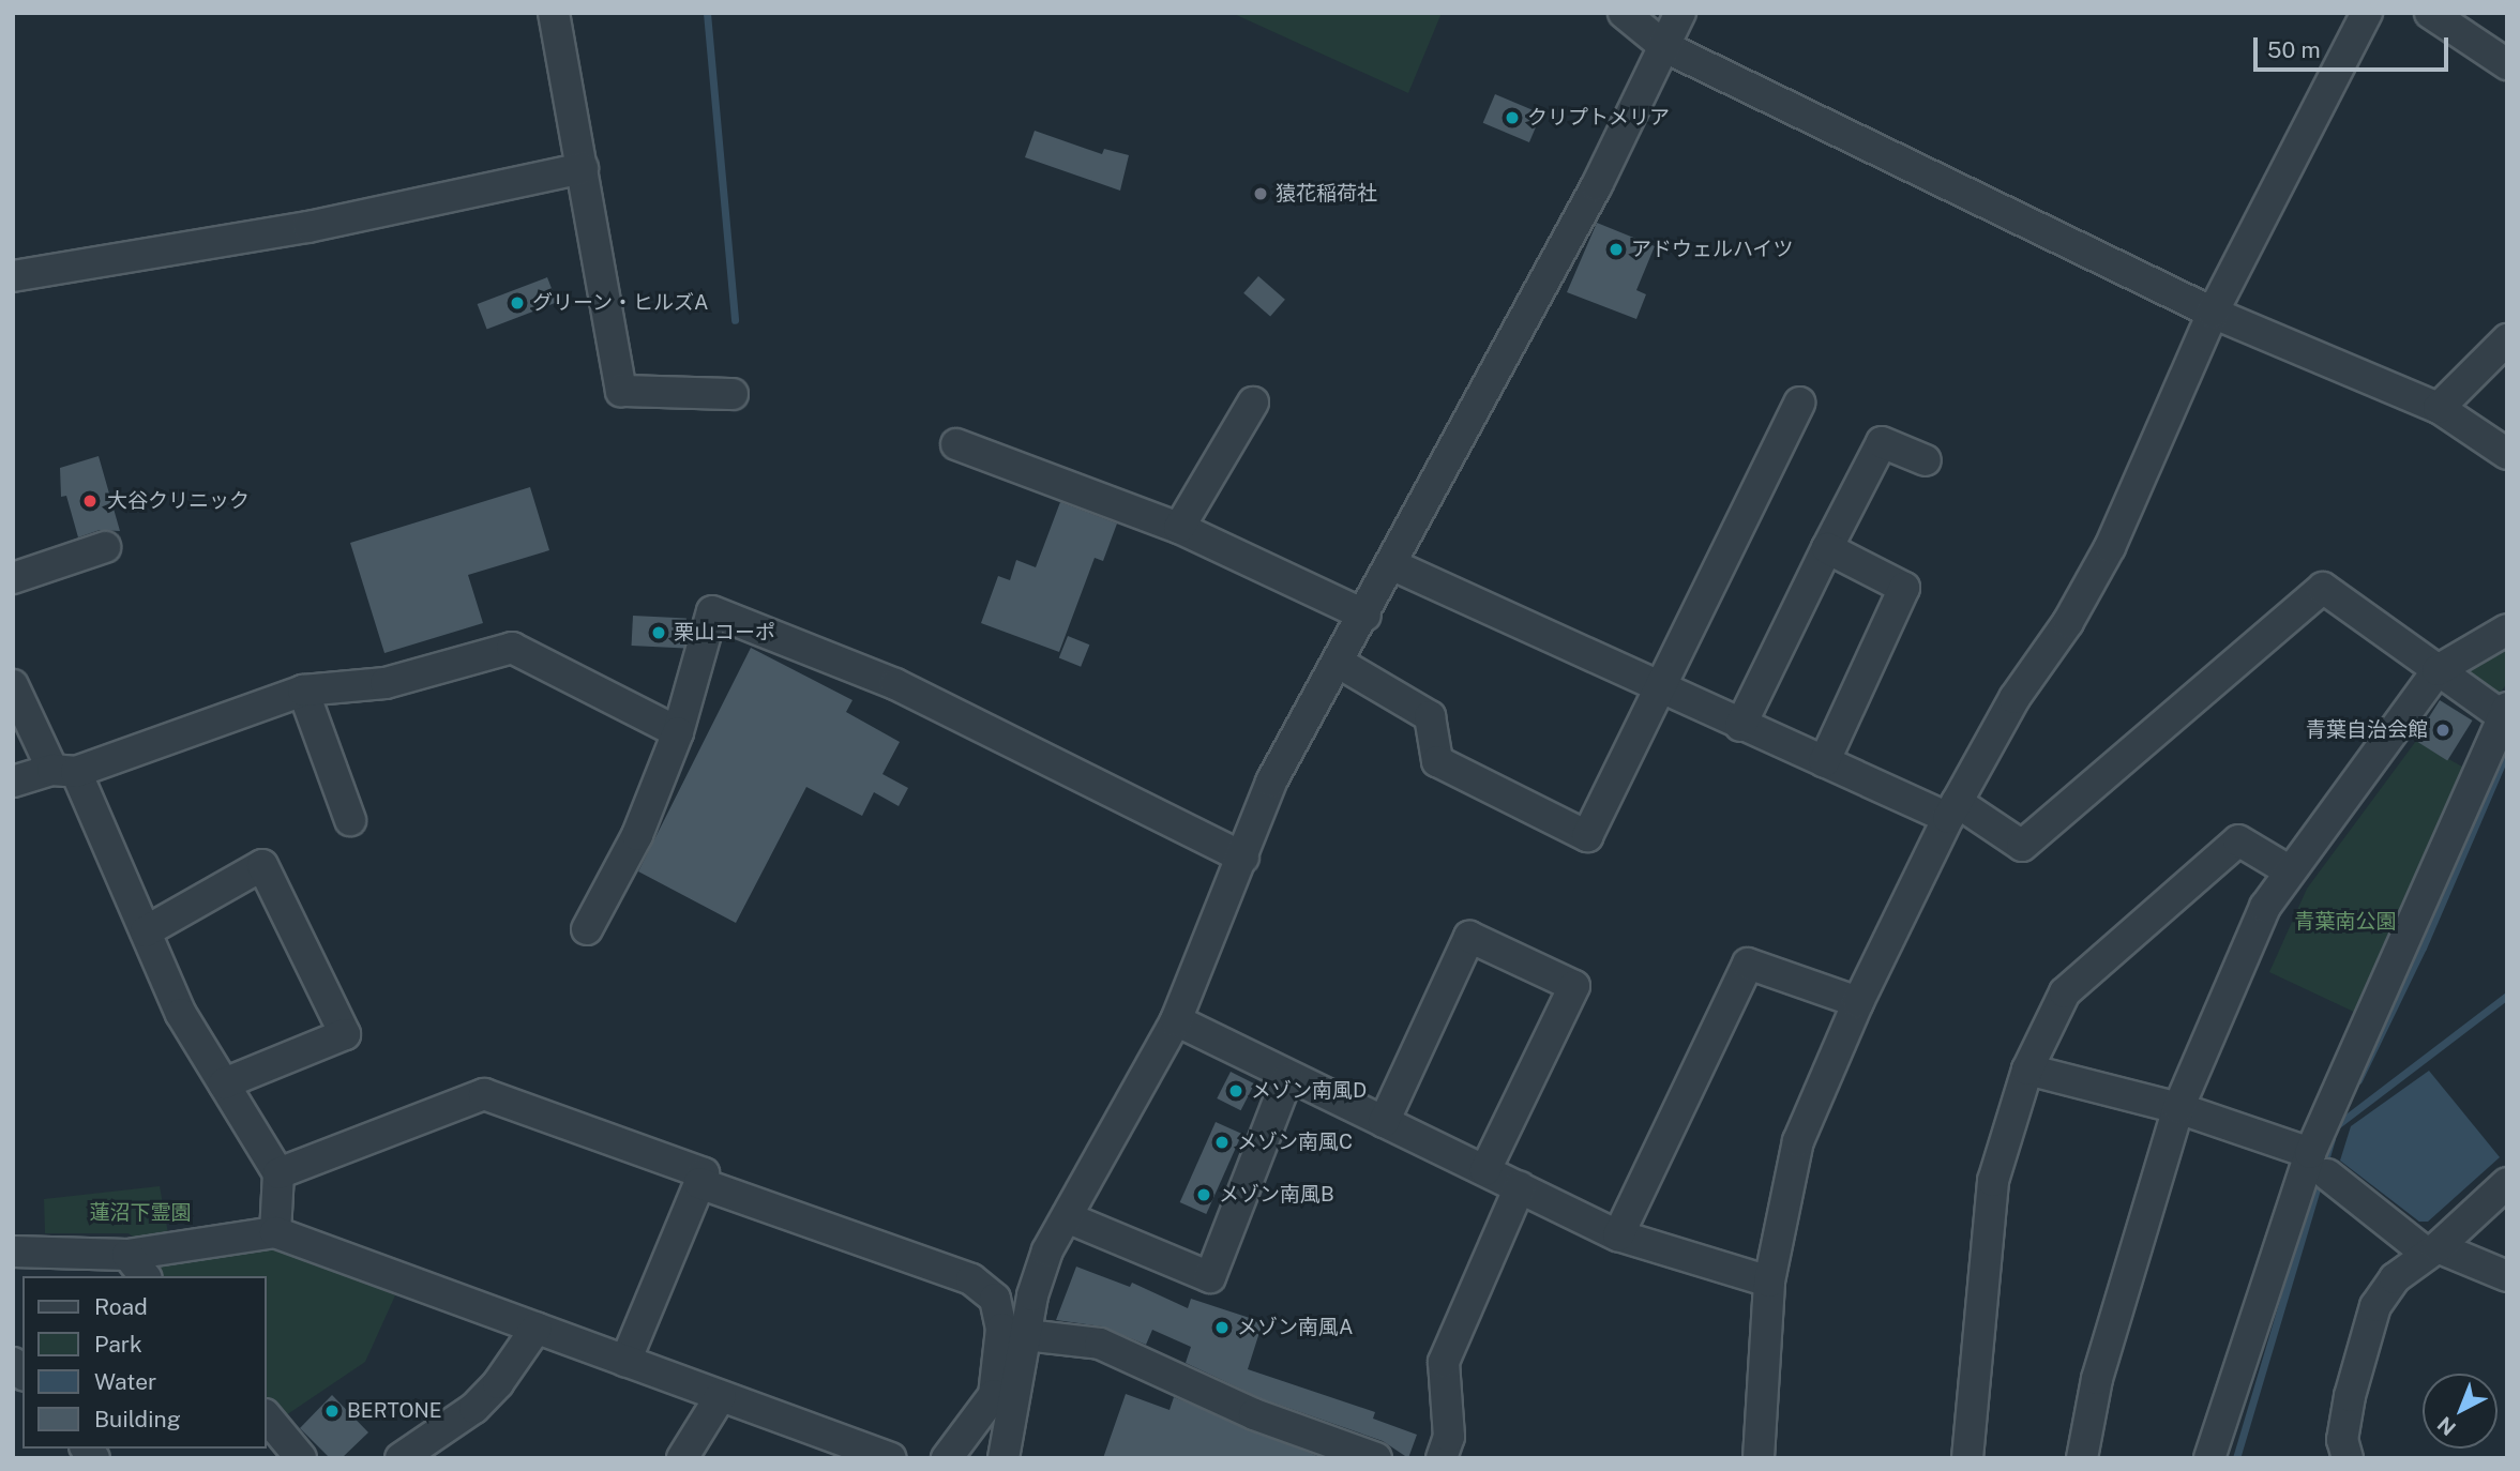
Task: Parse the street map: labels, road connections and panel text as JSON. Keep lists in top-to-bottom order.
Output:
{
  "parks": ["青葉南公園", "蓮沼下霊園"],
  "places": [
    "クリプトメリア",
    "猿花稲荷社",
    "アドウェルハイツ",
    "グリーン・ヒルズA",
    "大谷クリニック",
    "栗山コーポ",
    "青葉自治会館",
    "メゾン南風D",
    "メゾン南風C",
    "メゾン南風B",
    "メゾン南風A",
    "BERTONE"
  ],
  "legend": [
    "Road",
    "Park",
    "Water",
    "Building"
  ],
  "scale_bar": "50 m",
  "north": "bottom left"
}
